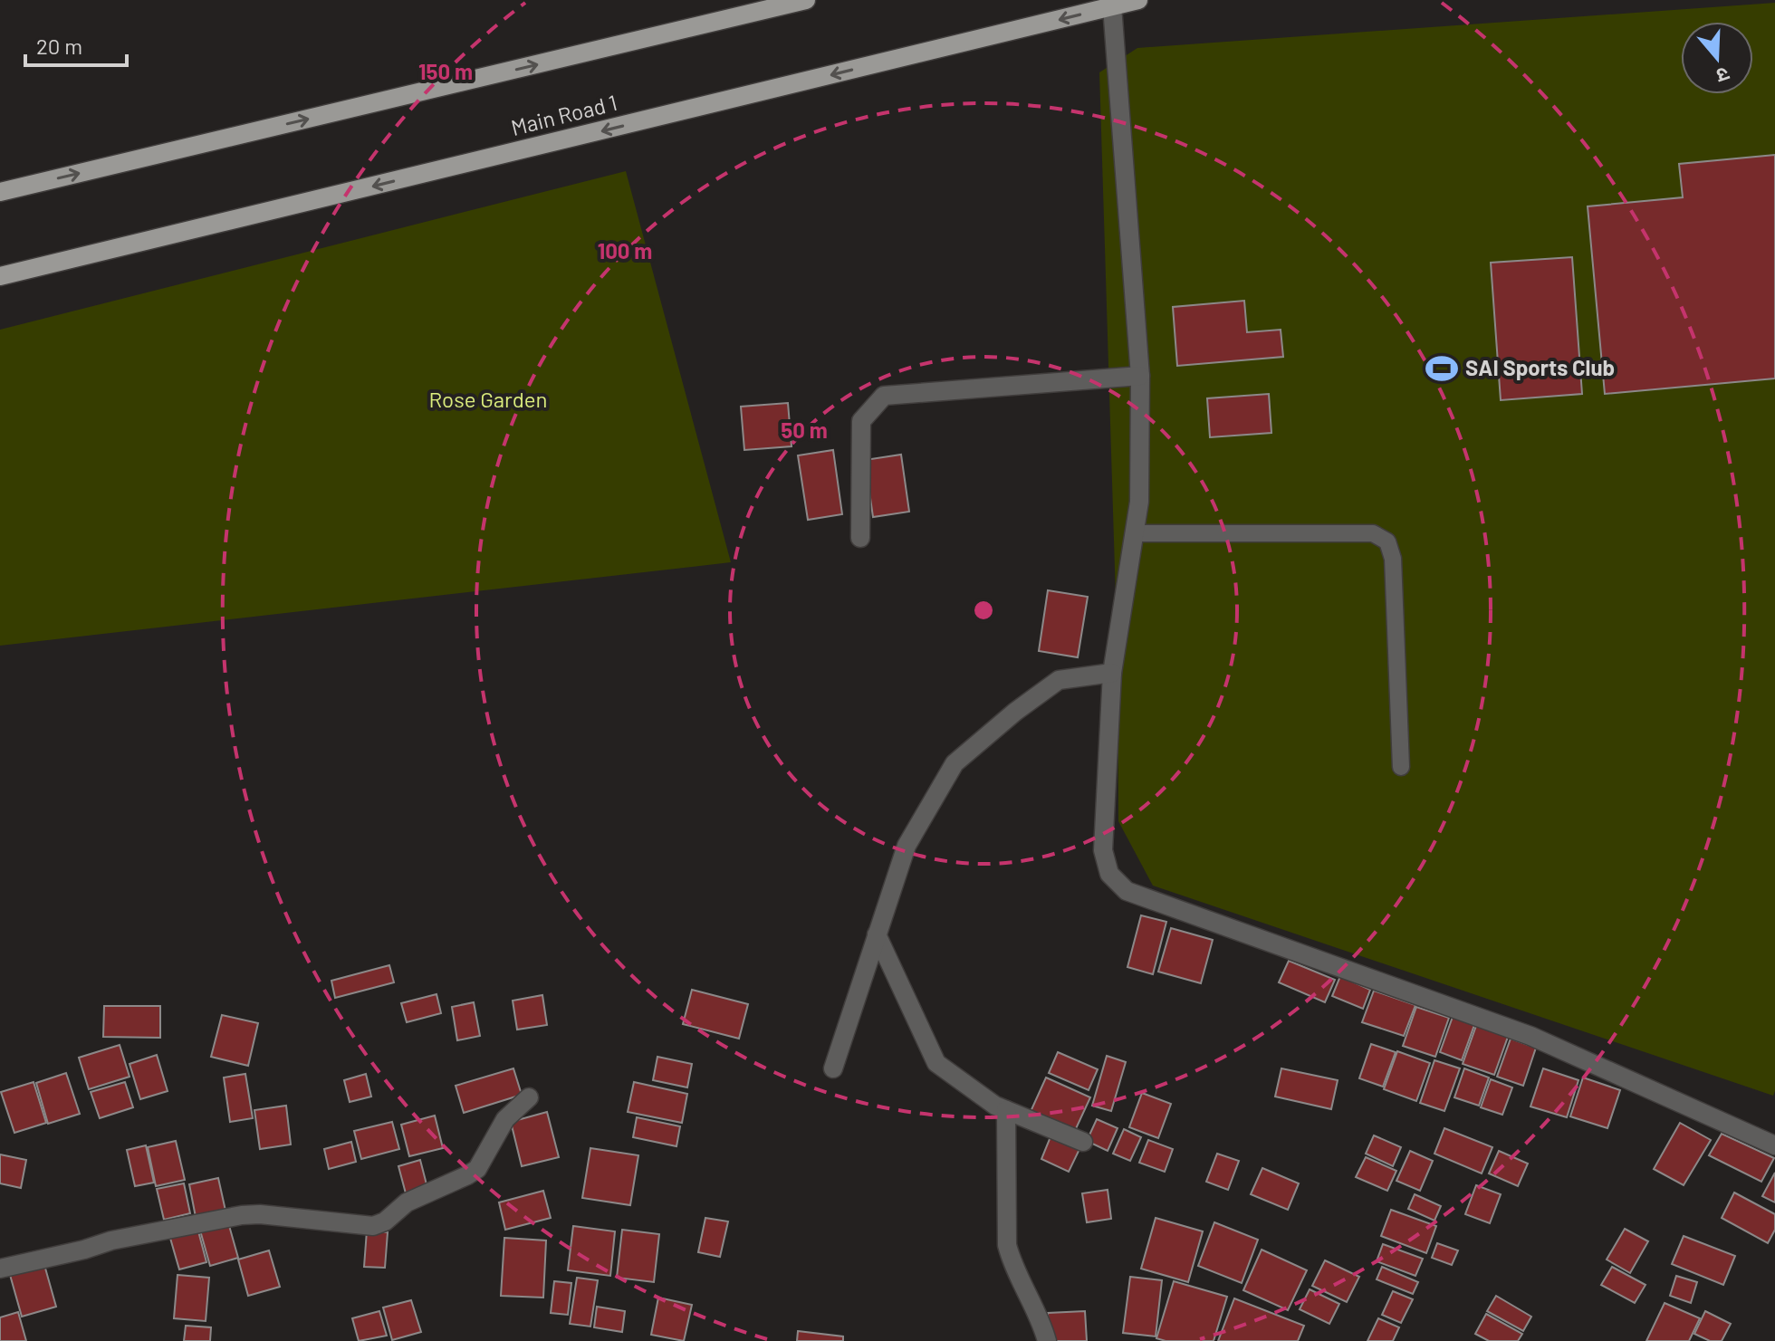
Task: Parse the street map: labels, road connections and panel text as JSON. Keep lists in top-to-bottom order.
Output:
{
  "streets": {
    "main road": ["Main Road 1"]
  },
  "parks": ["Rose Garden"],
  "places": {
    "sports": ["SAI Sports Club"]
  },
  "scale_bar": "20 m",
  "north": "bottom",
  "rings": ["150 m", "100 m", "50 m"]
}
